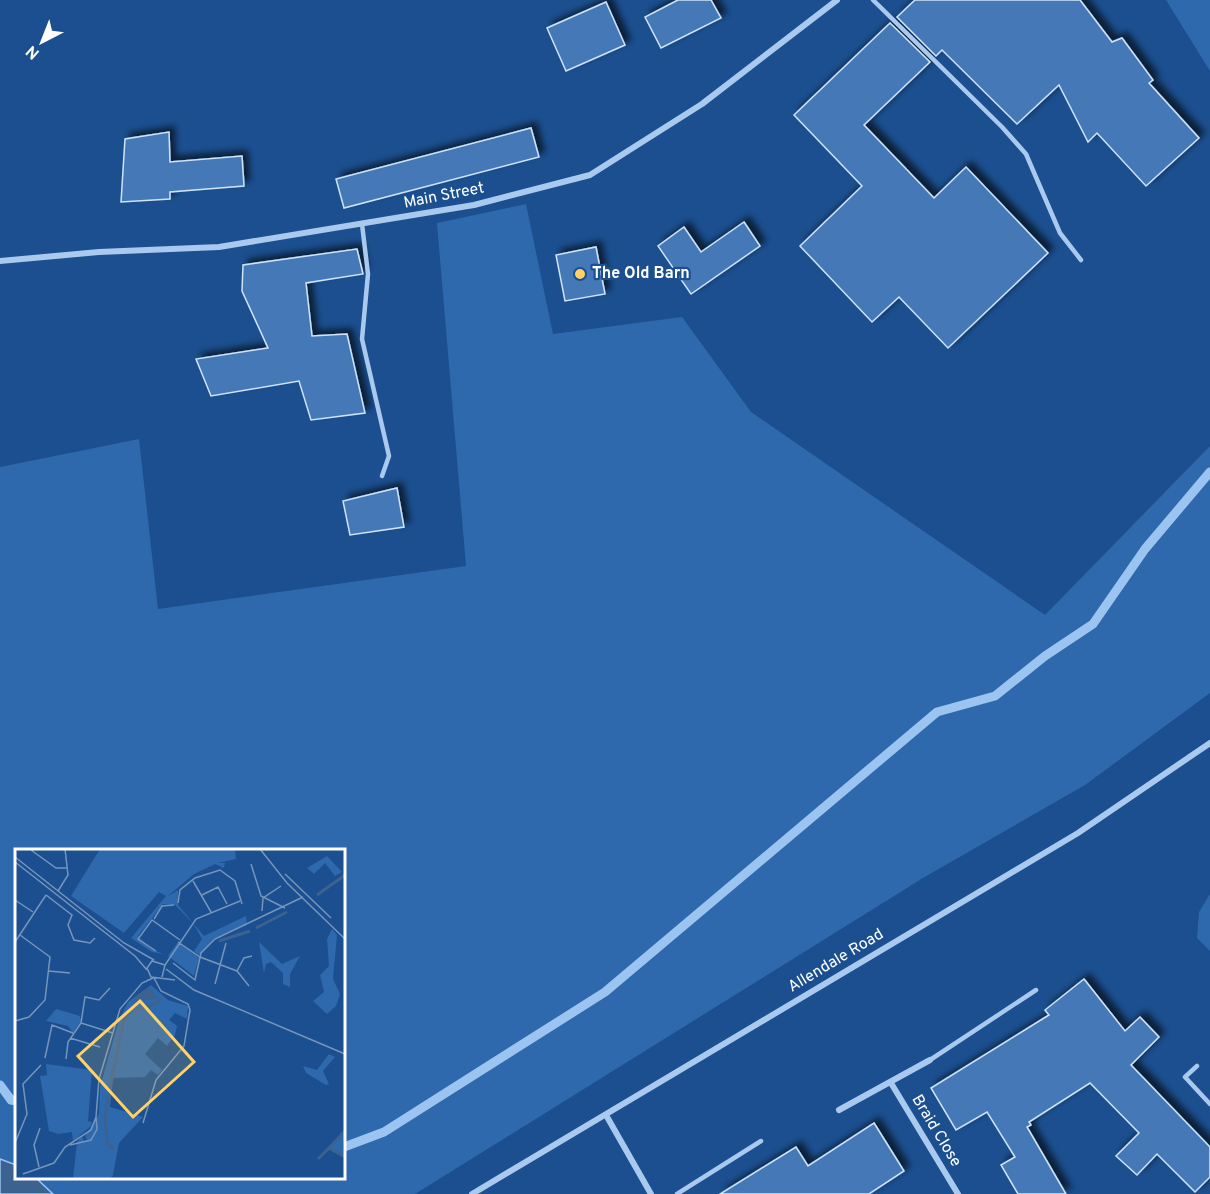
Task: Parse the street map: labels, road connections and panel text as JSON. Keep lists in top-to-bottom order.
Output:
{
  "streets": {
    "street": ["Main Street", "Allendale Road", "Braid Close"]
  },
  "places": ["The Old Barn"],
  "north": "bottom left"
}
